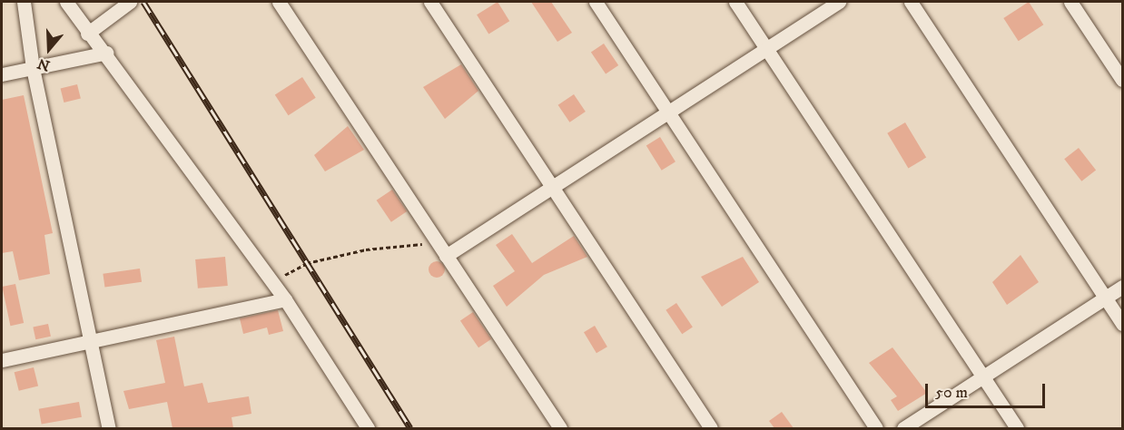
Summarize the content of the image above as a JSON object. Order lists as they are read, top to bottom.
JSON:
{
  "scale_bar": "50 m",
  "north": "bottom"
}
